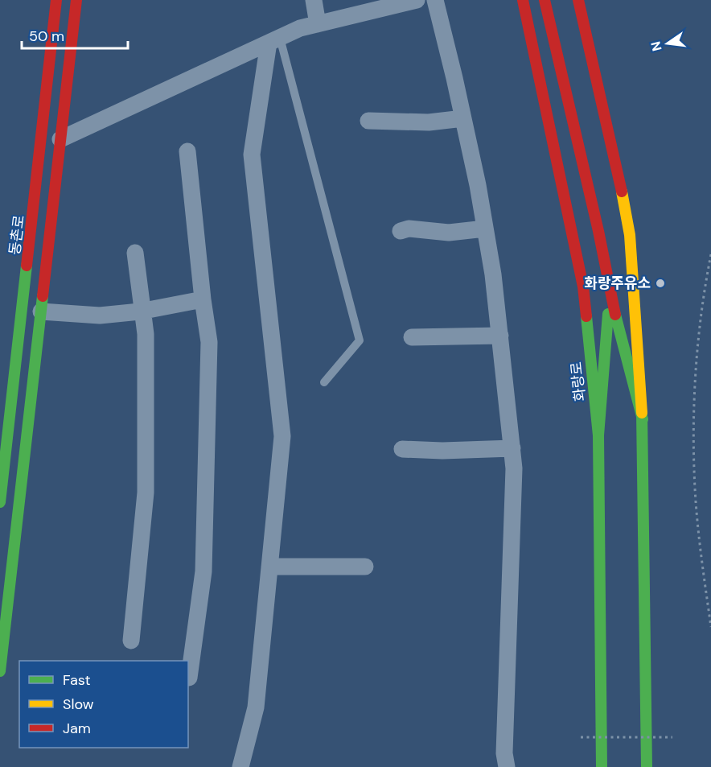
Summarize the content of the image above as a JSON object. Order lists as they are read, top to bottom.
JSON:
{
  "streets": {
    "main road": ["동촌로", "화랑로"]
  },
  "places": ["화랑주유소"],
  "legend": ["Fast", "Slow", "Jam"],
  "scale_bar": "50 m",
  "north": "left"
}
